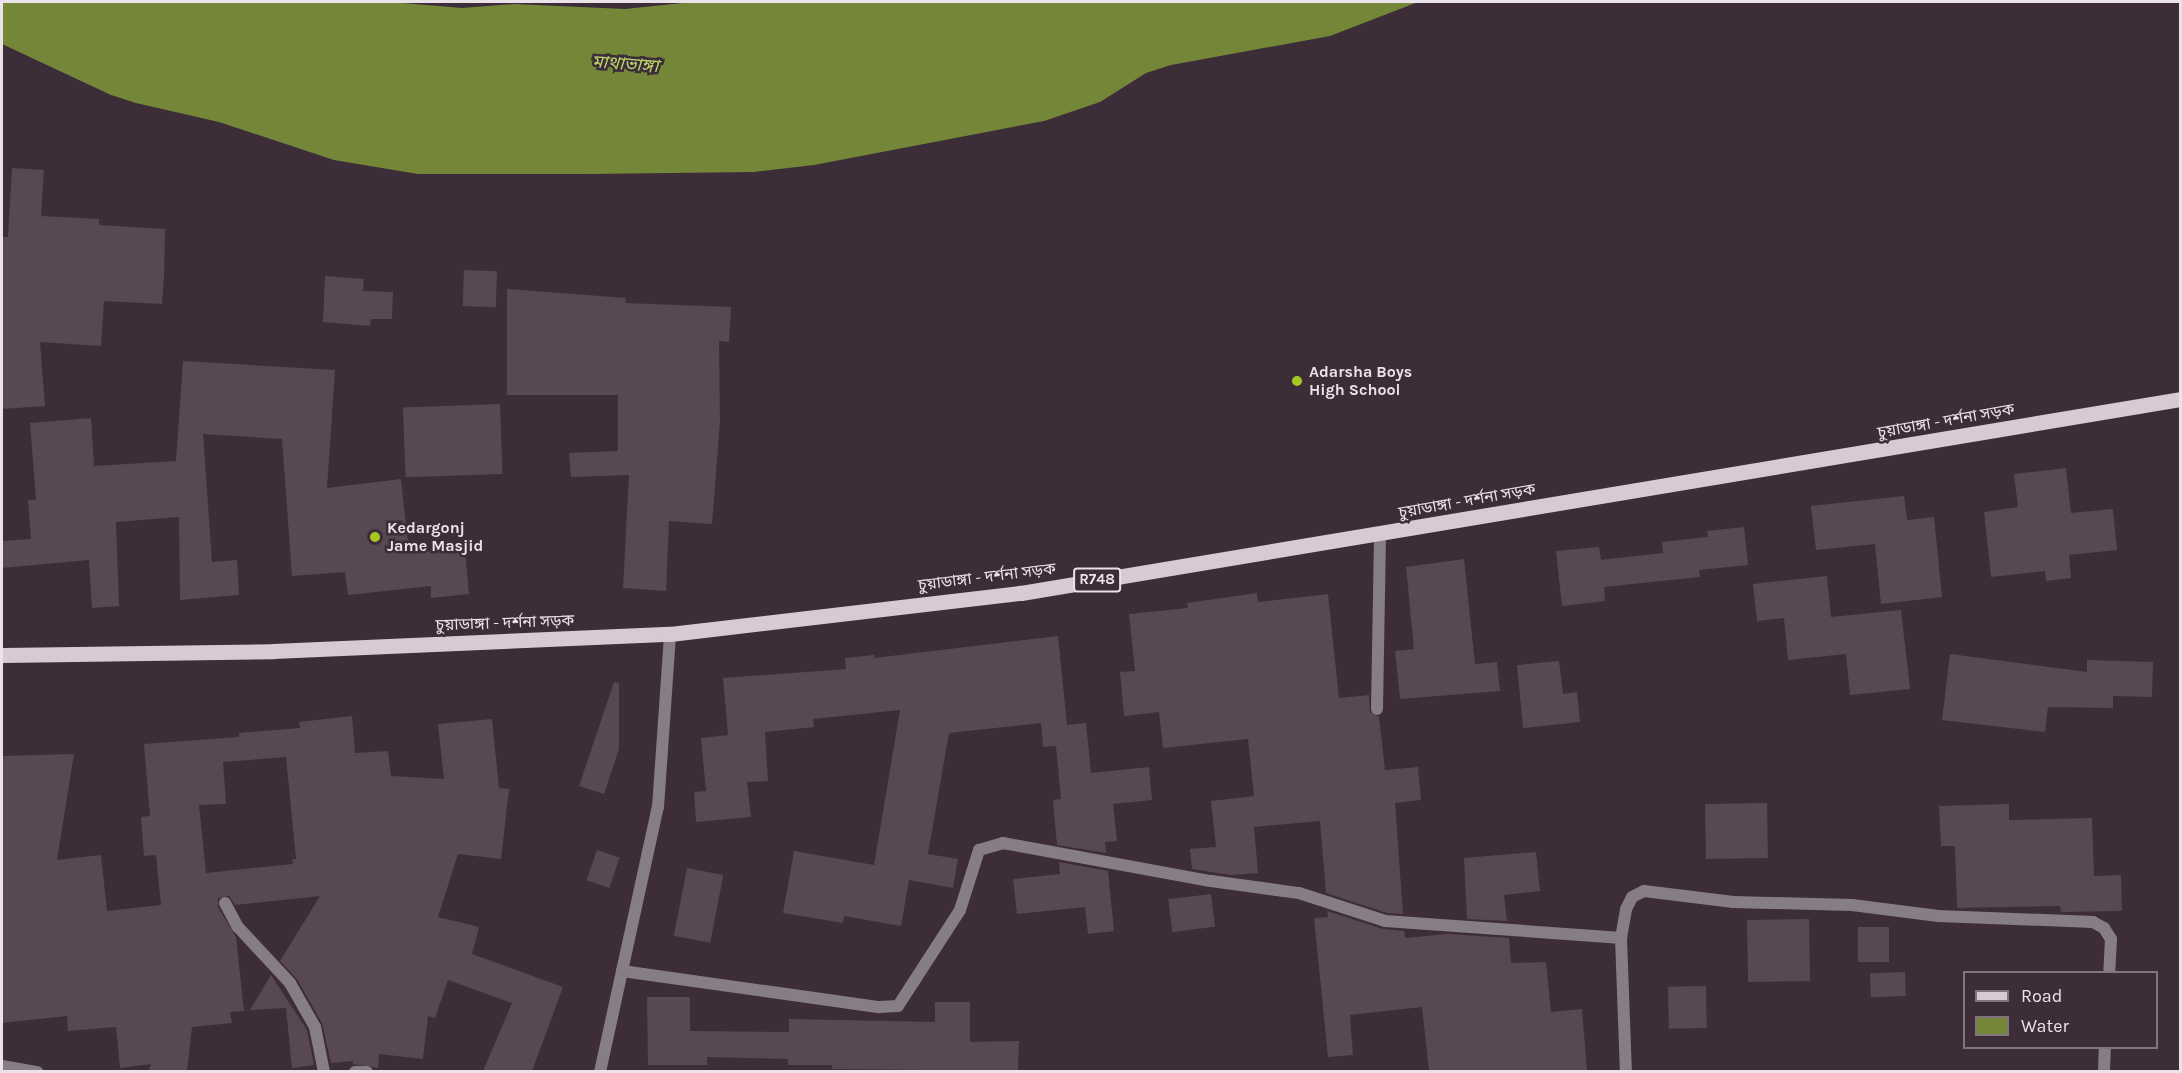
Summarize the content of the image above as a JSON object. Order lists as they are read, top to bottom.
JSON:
{
  "streets": {
    "main road": ["চুয়াডাঙ্গা - দর্শনা সড়ক", "R748"]
  },
  "water": ["মাথাভাঙ্গা"],
  "places": ["Adarsha Boys High School", "Kedargonj Jame Masjid"],
  "legend": ["Road", "Water"]
}
